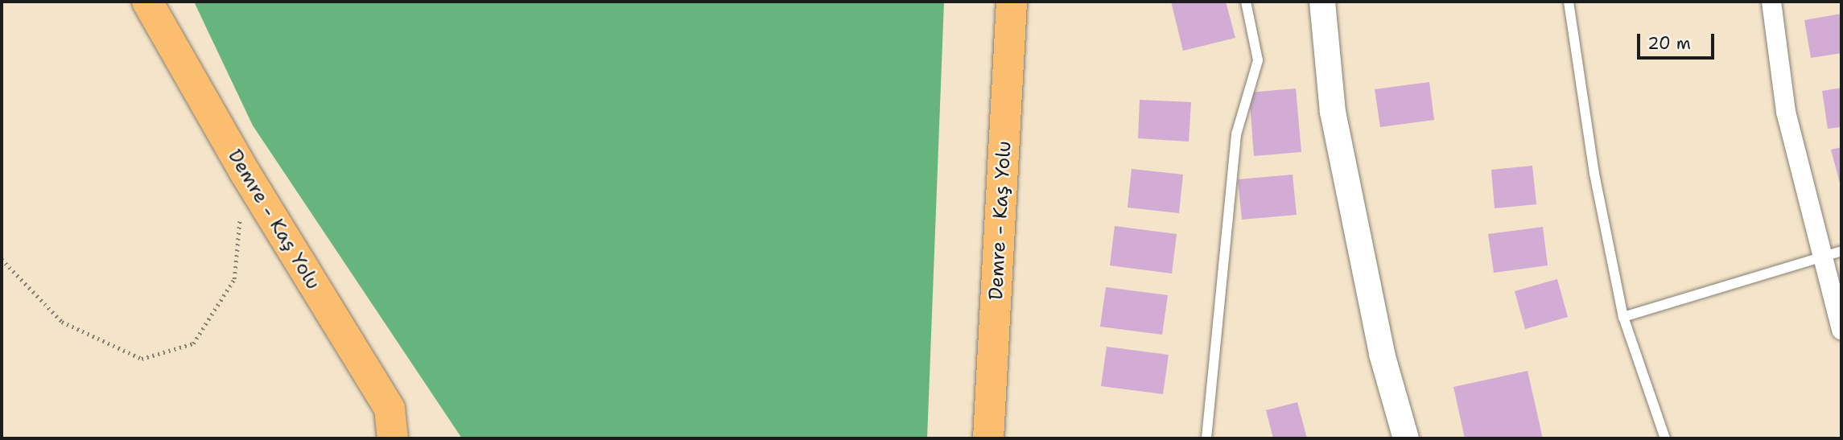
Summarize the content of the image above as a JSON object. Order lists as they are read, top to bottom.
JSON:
{
  "streets": {
    "highway": ["Demre - Kaş Yolu"]
  },
  "scale_bar": "20 m"
}
